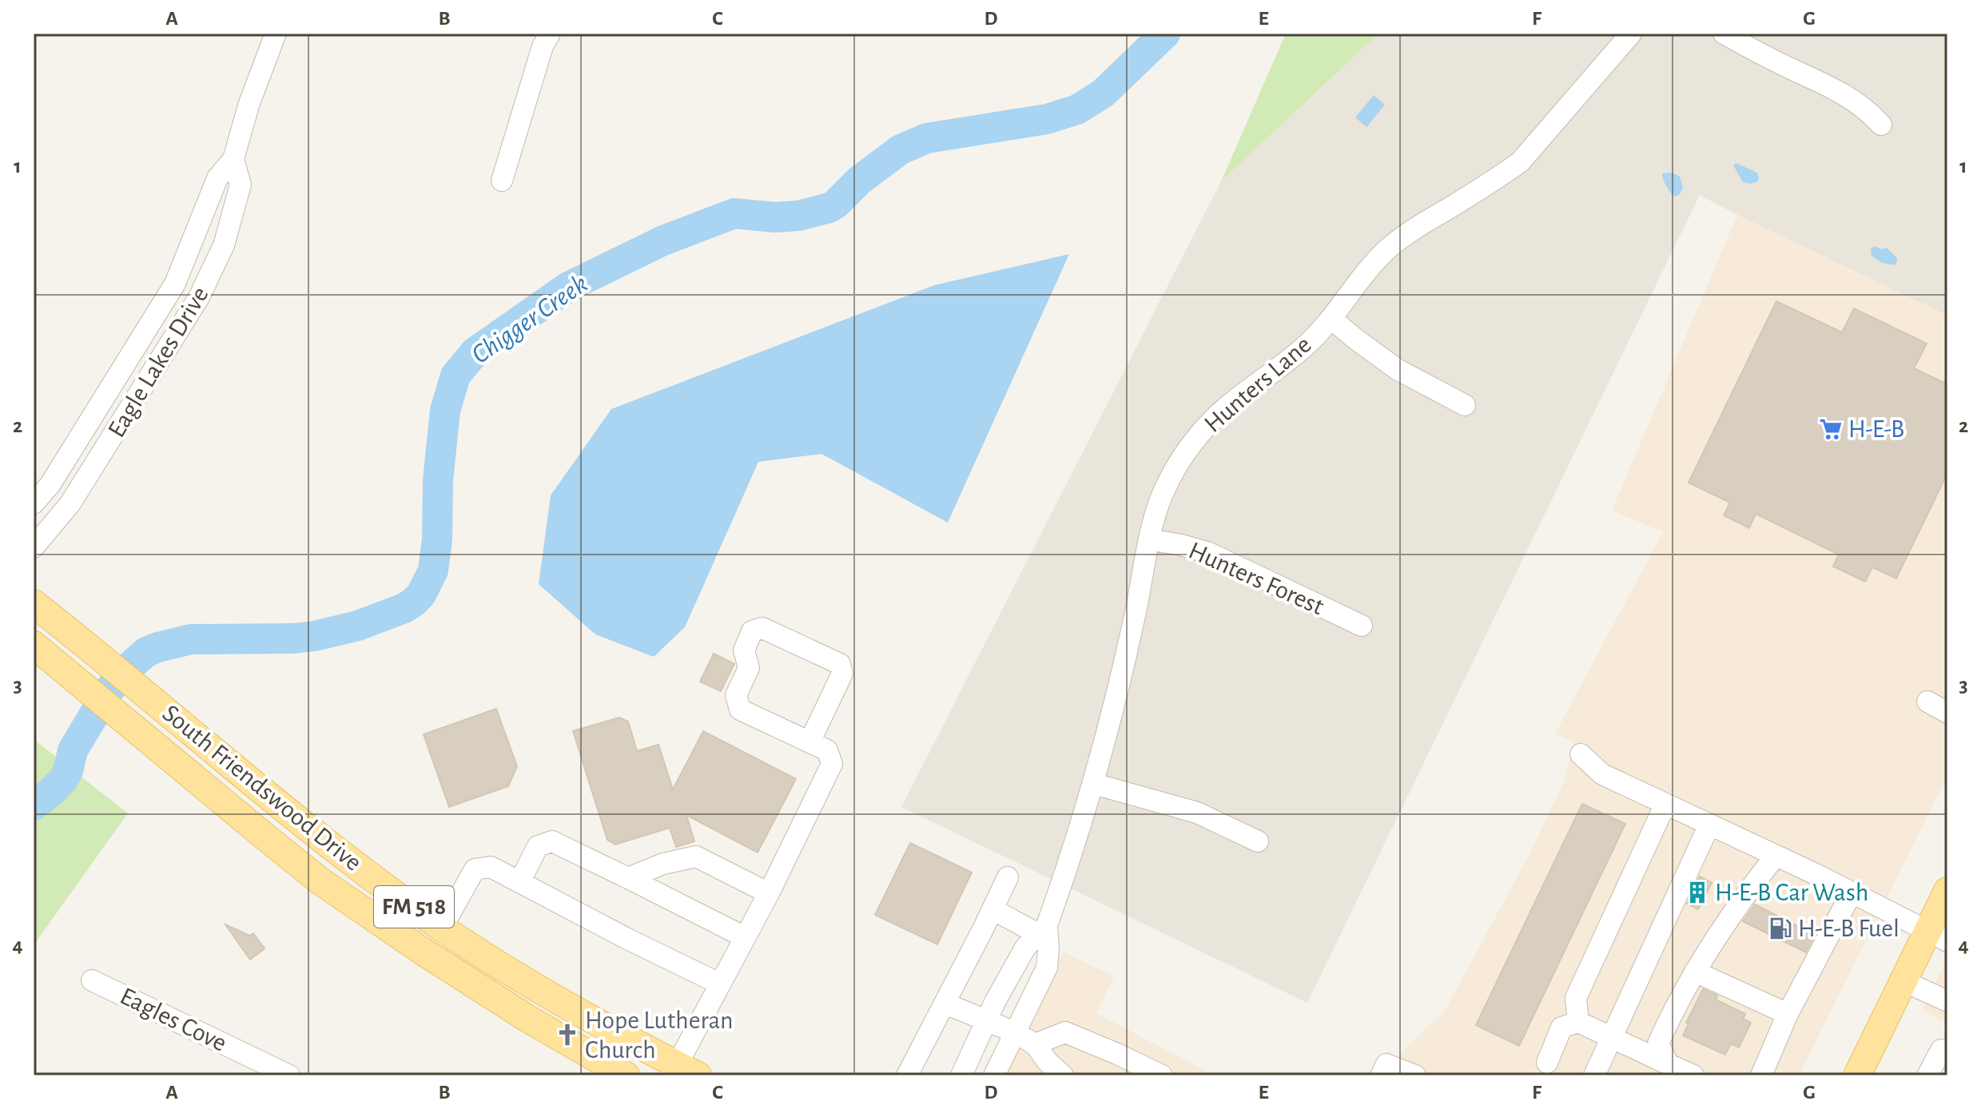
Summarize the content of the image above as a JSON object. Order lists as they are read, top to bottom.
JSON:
{
  "streets": {
    "main road": ["South Friendswood Drive", "FM 518"],
    "street": [
      "Eagle Lakes Drive",
      "Hunters Lane",
      "Hunters Forest",
      "Eagles Cove"
    ]
  },
  "crossings": [
    ["Hunters Lane", "Hunters Forest"]
  ],
  "water": ["Chigger Creek"],
  "places": {
    "supermarket": ["H-E-B"],
    "building": ["H-E-B Car Wash"],
    "fuel station": ["H-E-B Fuel"],
    "church": ["Hope Lutheran Church"]
  },
  "grid": {
    "columns": [
      "A",
      "B",
      "C",
      "D",
      "E",
      "F",
      "G"
    ],
    "rows": [
      "1",
      "2",
      "3",
      "4"
    ]
  }
}
